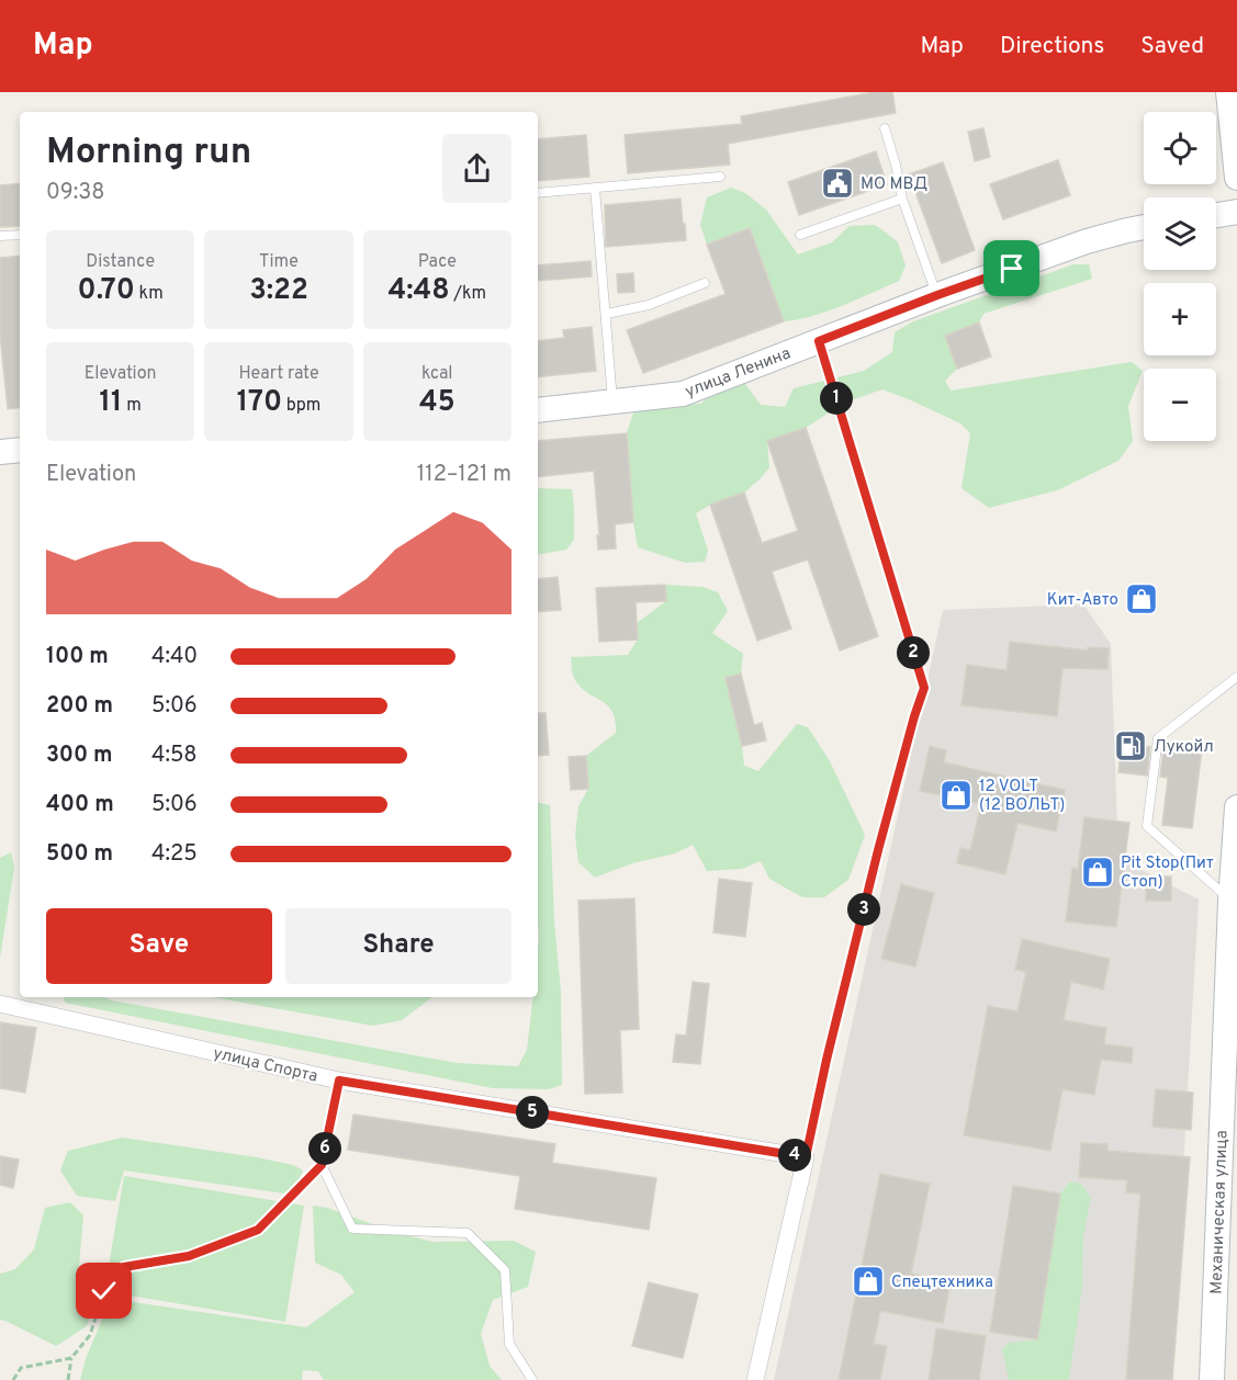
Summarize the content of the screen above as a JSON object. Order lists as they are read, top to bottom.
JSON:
{
  "streets": {
    "main road": ["улица Ленина", "Механическая улица"],
    "street": ["улица Спорта"]
  },
  "places": {
    "public building": ["МО МВД"],
    "shop": [
      "Кит-Авто",
      "12 VOLT (12 ВОЛЬТ)",
      "Pit Stop(Пит Стоп)",
      "Спецтехника"
    ],
    "fuel station": ["Лукойл"]
  },
  "page": {
    "header": "Map",
    "nav": ["Map", "Directions", "Saved"],
    "map_buttons": ["+", "−"],
    "heading": ["Morning run", "09:38"],
    "stats": [
      ["Distance", "0.70 km"],
      ["Time", "3:22"],
      ["Pace", "4:48 /km"],
      ["Elevation", "11 m"],
      ["Heart rate", "170 bpm"],
      ["kcal", "45"]
    ],
    "pins": [
      "1",
      "2",
      "3",
      "5",
      "6",
      "4"
    ],
    "chart": ["Elevation", "112–121 m"],
    "list": [
      {
        "name": "100 m",
        "note": "4:40"
      },
      {
        "name": "200 m",
        "note": "5:06"
      },
      {
        "name": "300 m",
        "note": "4:58"
      },
      {
        "name": "400 m",
        "note": "5:06"
      },
      {
        "name": "500 m",
        "note": "4:25"
      }
    ],
    "buttons": ["Save", "Share"]
  }
}
